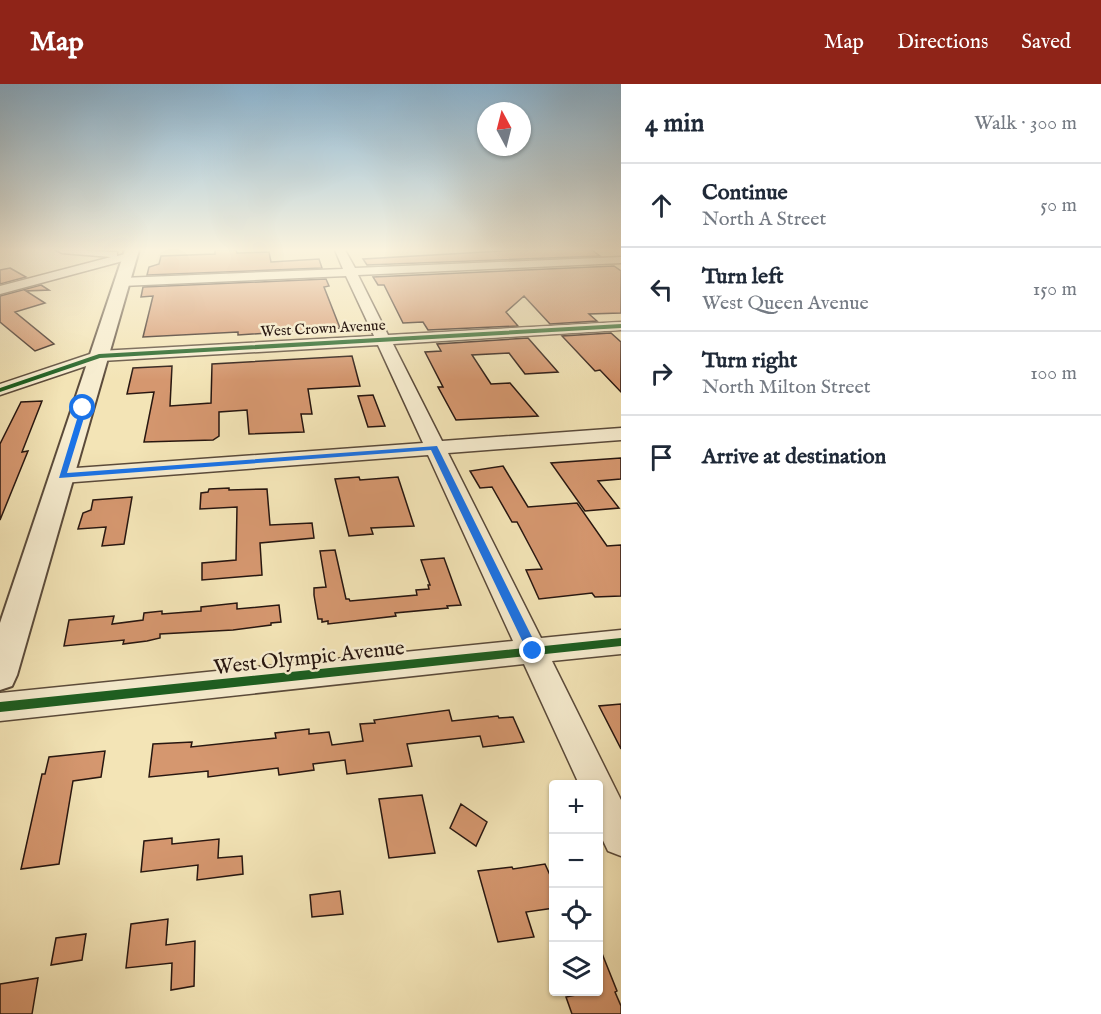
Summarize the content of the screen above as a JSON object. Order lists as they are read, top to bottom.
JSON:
{
  "streets": {
    "street": ["West Crown Avenue", "West Olympic Avenue"]
  },
  "north": "top",
  "page": {
    "header": "Map",
    "nav": ["Map", "Directions", "Saved"],
    "heading": ["4 min", "Walk · 300 m"],
    "list": [
      ["Continue", "North A Street", "50 m"],
      ["Turn left", "West Queen Avenue", "150 m"],
      ["Turn right", "North Milton Street", "100 m"],
      "Arrive at destination"
    ],
    "map_buttons": ["+", "−"]
  }
}
